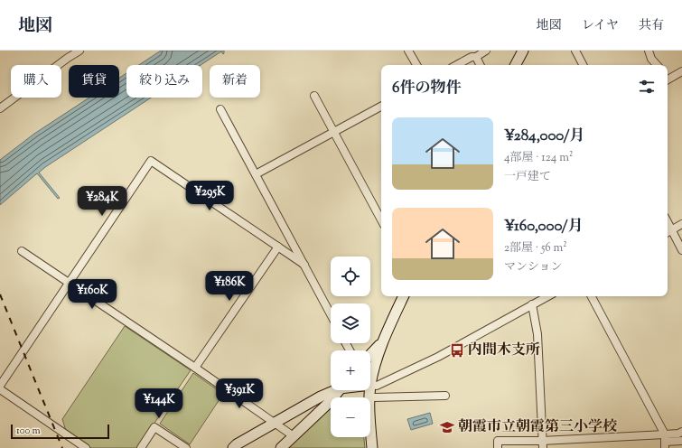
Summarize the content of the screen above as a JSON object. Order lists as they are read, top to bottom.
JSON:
{
  "places": {
    "bus stop": ["内間木支所"],
    "school or university": ["朝霞市立朝霞第三小学校"]
  },
  "scale_bar": "100 m",
  "page": {
    "header": "地図",
    "nav": ["地図", "レイヤ", "共有"],
    "chip": [
      "購入",
      "賃貸",
      "絞り込み",
      "新着"
    ],
    "heading": "6件の物件",
    "list": [
      {
        "name": "¥284,000/月",
        "note": "4部屋 · 124 m² · 一戸建て"
      },
      {
        "name": "¥160,000/月",
        "note": "2部屋 · 56 m² · マンション"
      }
    ],
    "price": [
      "¥295K",
      "¥284K",
      "¥186K",
      "¥160K",
      "¥391K",
      "¥144K"
    ],
    "map_buttons": ["+", "−"],
    "scale": "100 m"
  }
}
